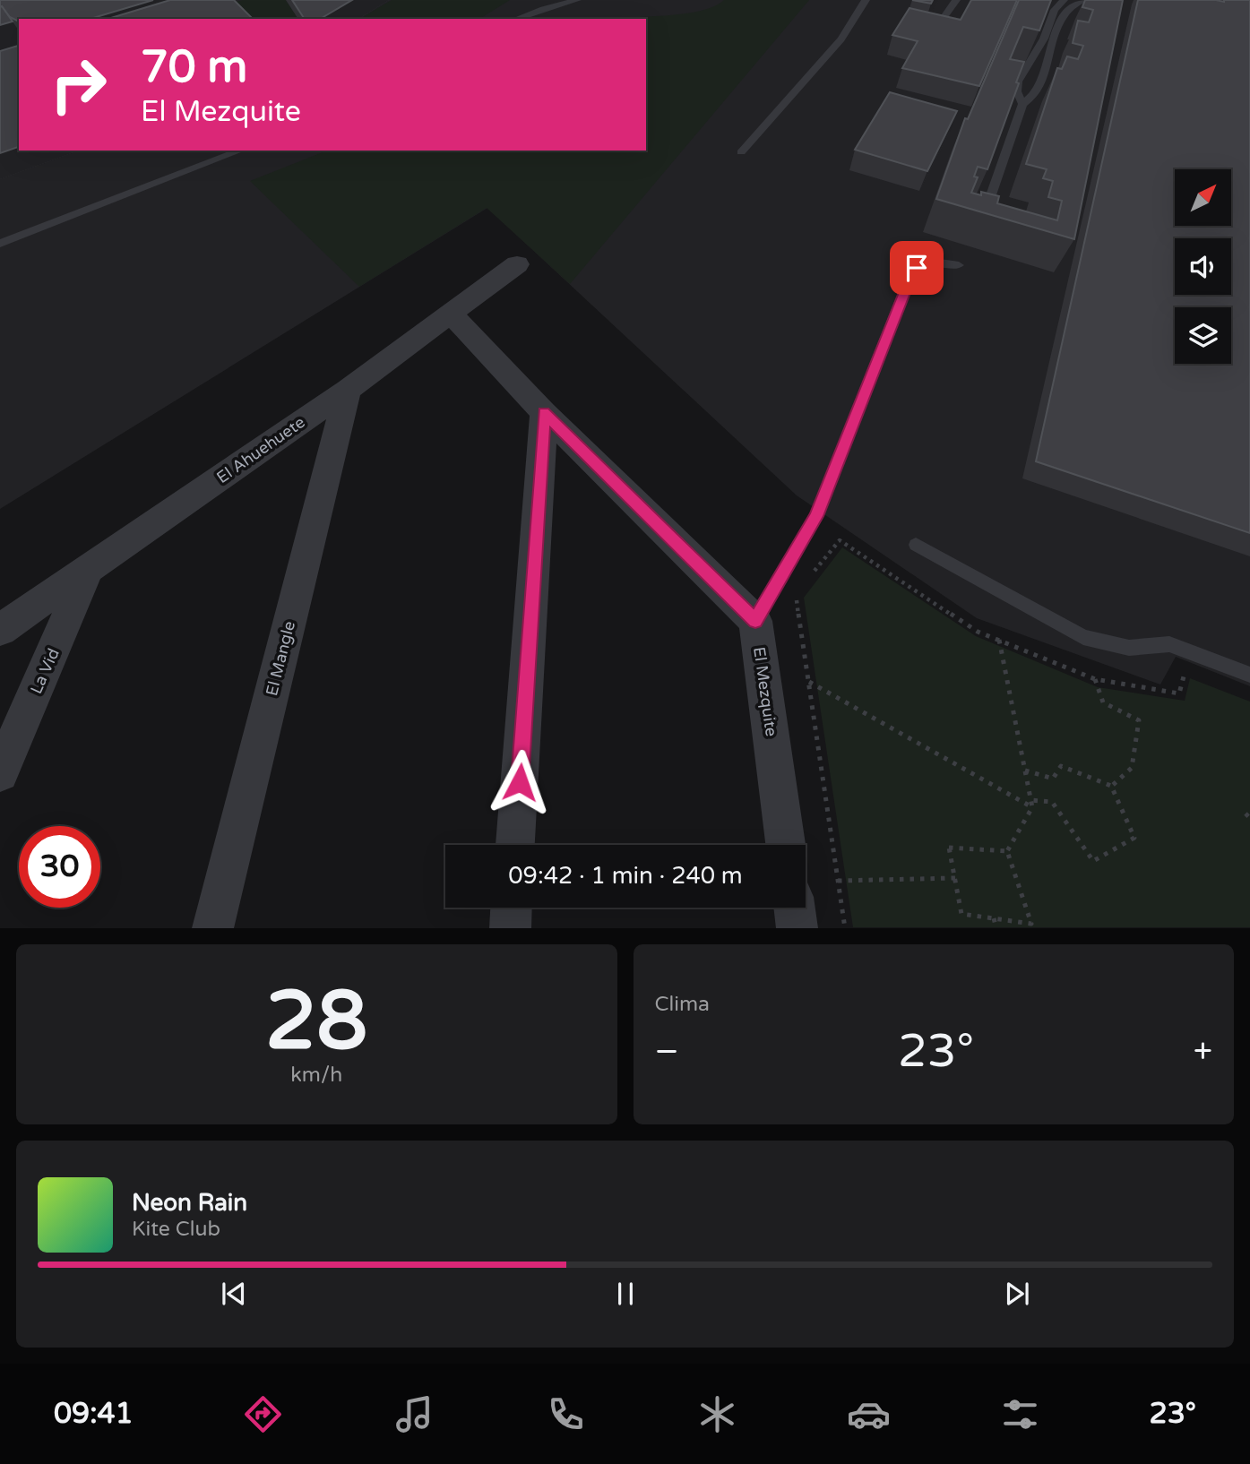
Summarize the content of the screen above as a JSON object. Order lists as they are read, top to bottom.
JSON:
{
  "streets": {
    "street": [
      "El Ahuehuete",
      "El Mangle",
      "La Vid",
      "El Mezquite"
    ]
  },
  "crossings": [
    ["El Ahuehuete", "El Mangle"],
    ["El Ahuehuete", "La Vid"]
  ],
  "north": "top right",
  "page": {
    "turn": ["70 m", "El Mezquite"],
    "limit": "30",
    "trip": "09:42 · 1 min · 240 m",
    "tile": [
      ["28", "km/h"],
      "Clima"
    ],
    "heat": ["−", "23°", "+"],
    "song": ["Neon Rain", "Kite Club"],
    "tabs": ["09:41", "23°"]
  }
}
